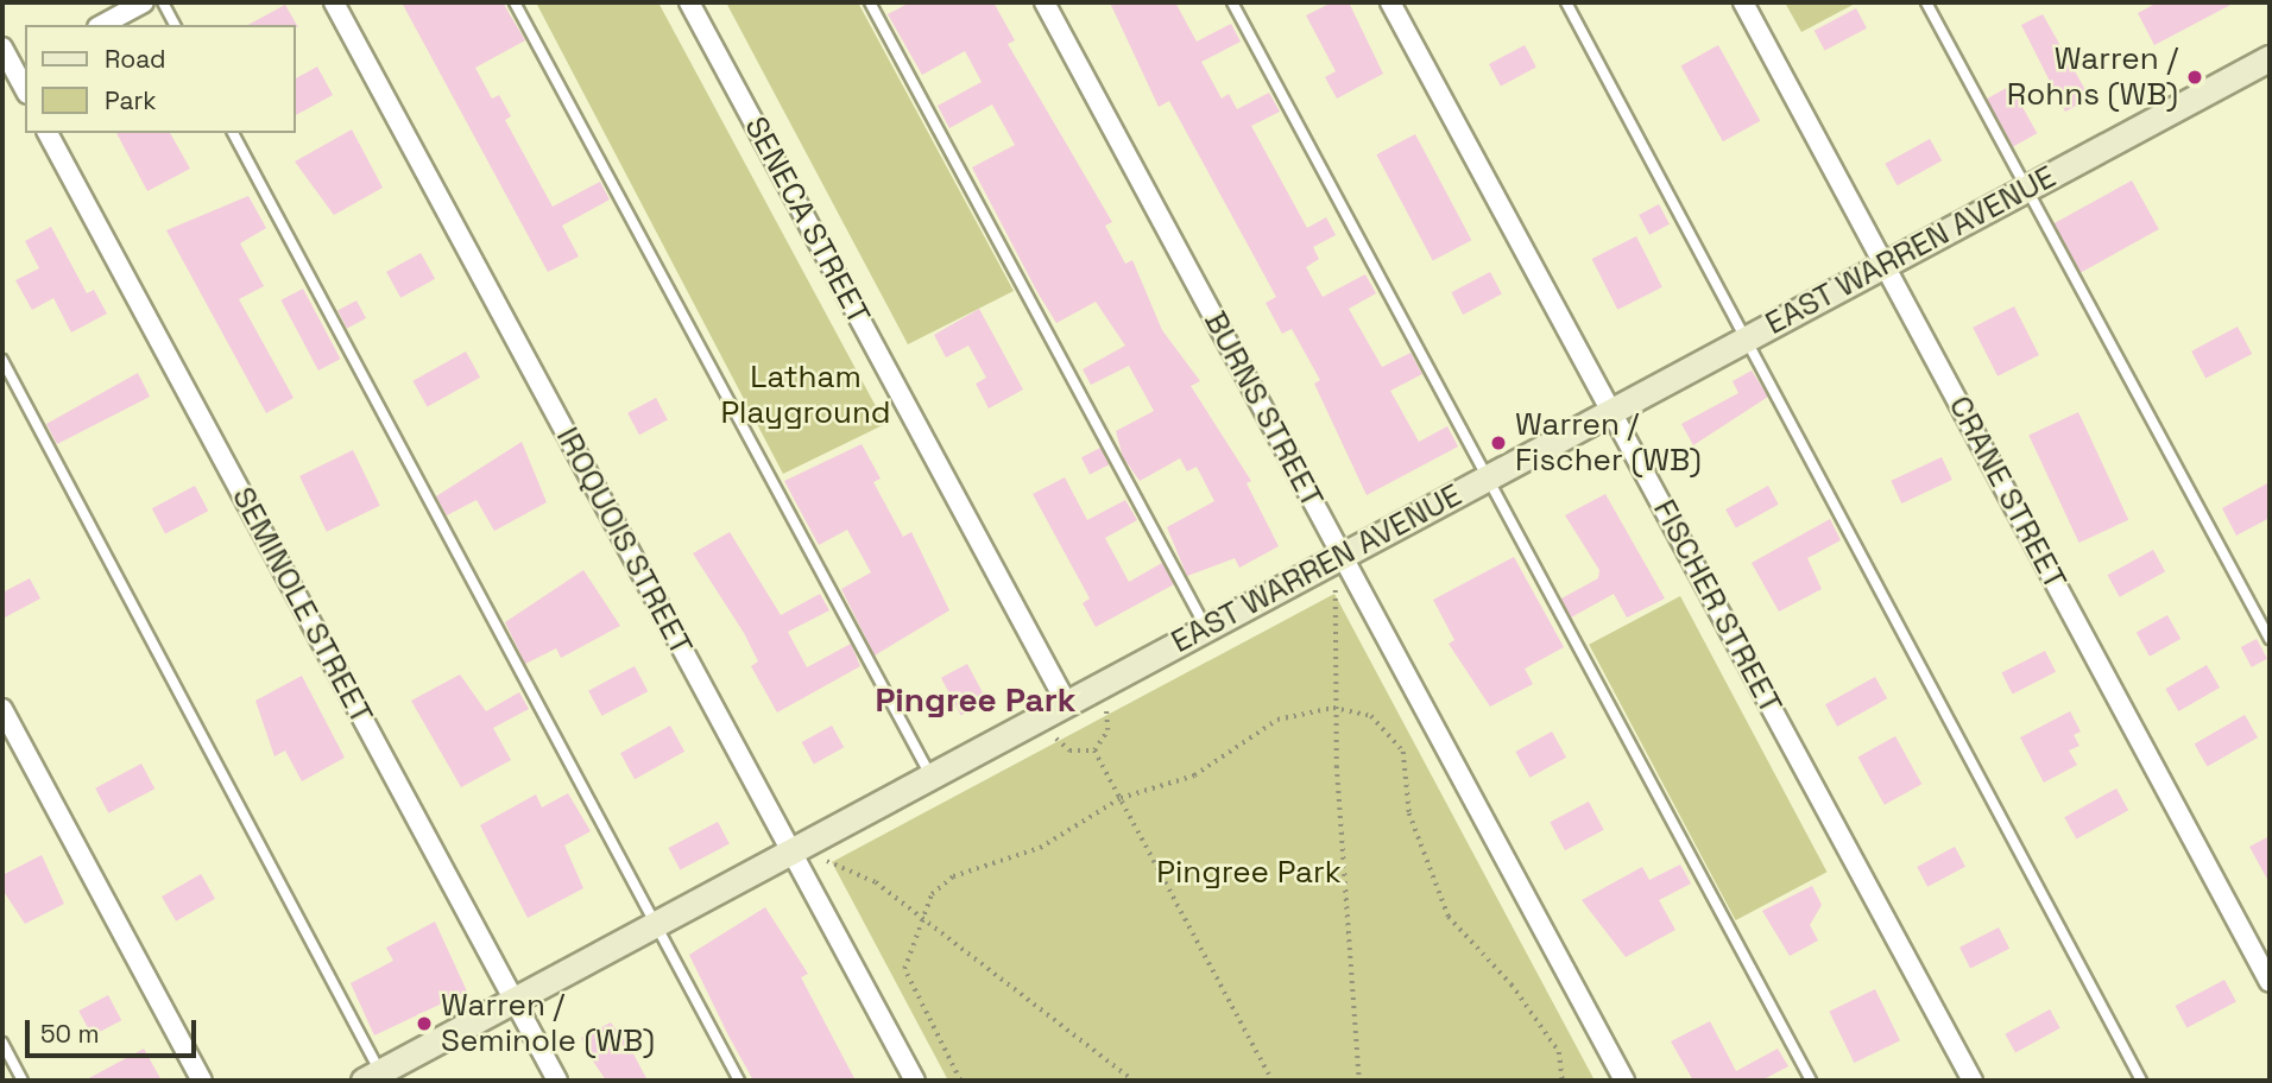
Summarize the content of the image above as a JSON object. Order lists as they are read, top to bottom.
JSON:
{
  "streets": {
    "main road": ["EAST WARREN AVENUE"],
    "street": [
      "SENECA STREET",
      "BURNS STREET",
      "CRANE STREET",
      "IROQUOIS STREET",
      "SEMINOLE STREET",
      "FISCHER STREET"
    ]
  },
  "crossings": [
    ["SENECA STREET", "EAST WARREN AVENUE"],
    ["EAST WARREN AVENUE", "BURNS STREET"],
    ["EAST WARREN AVENUE", "CRANE STREET"],
    ["EAST WARREN AVENUE", "IROQUOIS STREET"],
    ["EAST WARREN AVENUE", "SEMINOLE STREET"],
    ["EAST WARREN AVENUE", "FISCHER STREET"]
  ],
  "districts": ["Pingree Park"],
  "parks": ["Latham Playground", "Pingree Park"],
  "places": ["Warren / Rohns (WB)", "Warren / Fischer (WB)", "Warren / Seminole (WB)"],
  "legend": ["Road", "Park"],
  "scale_bar": "50 m"
}
